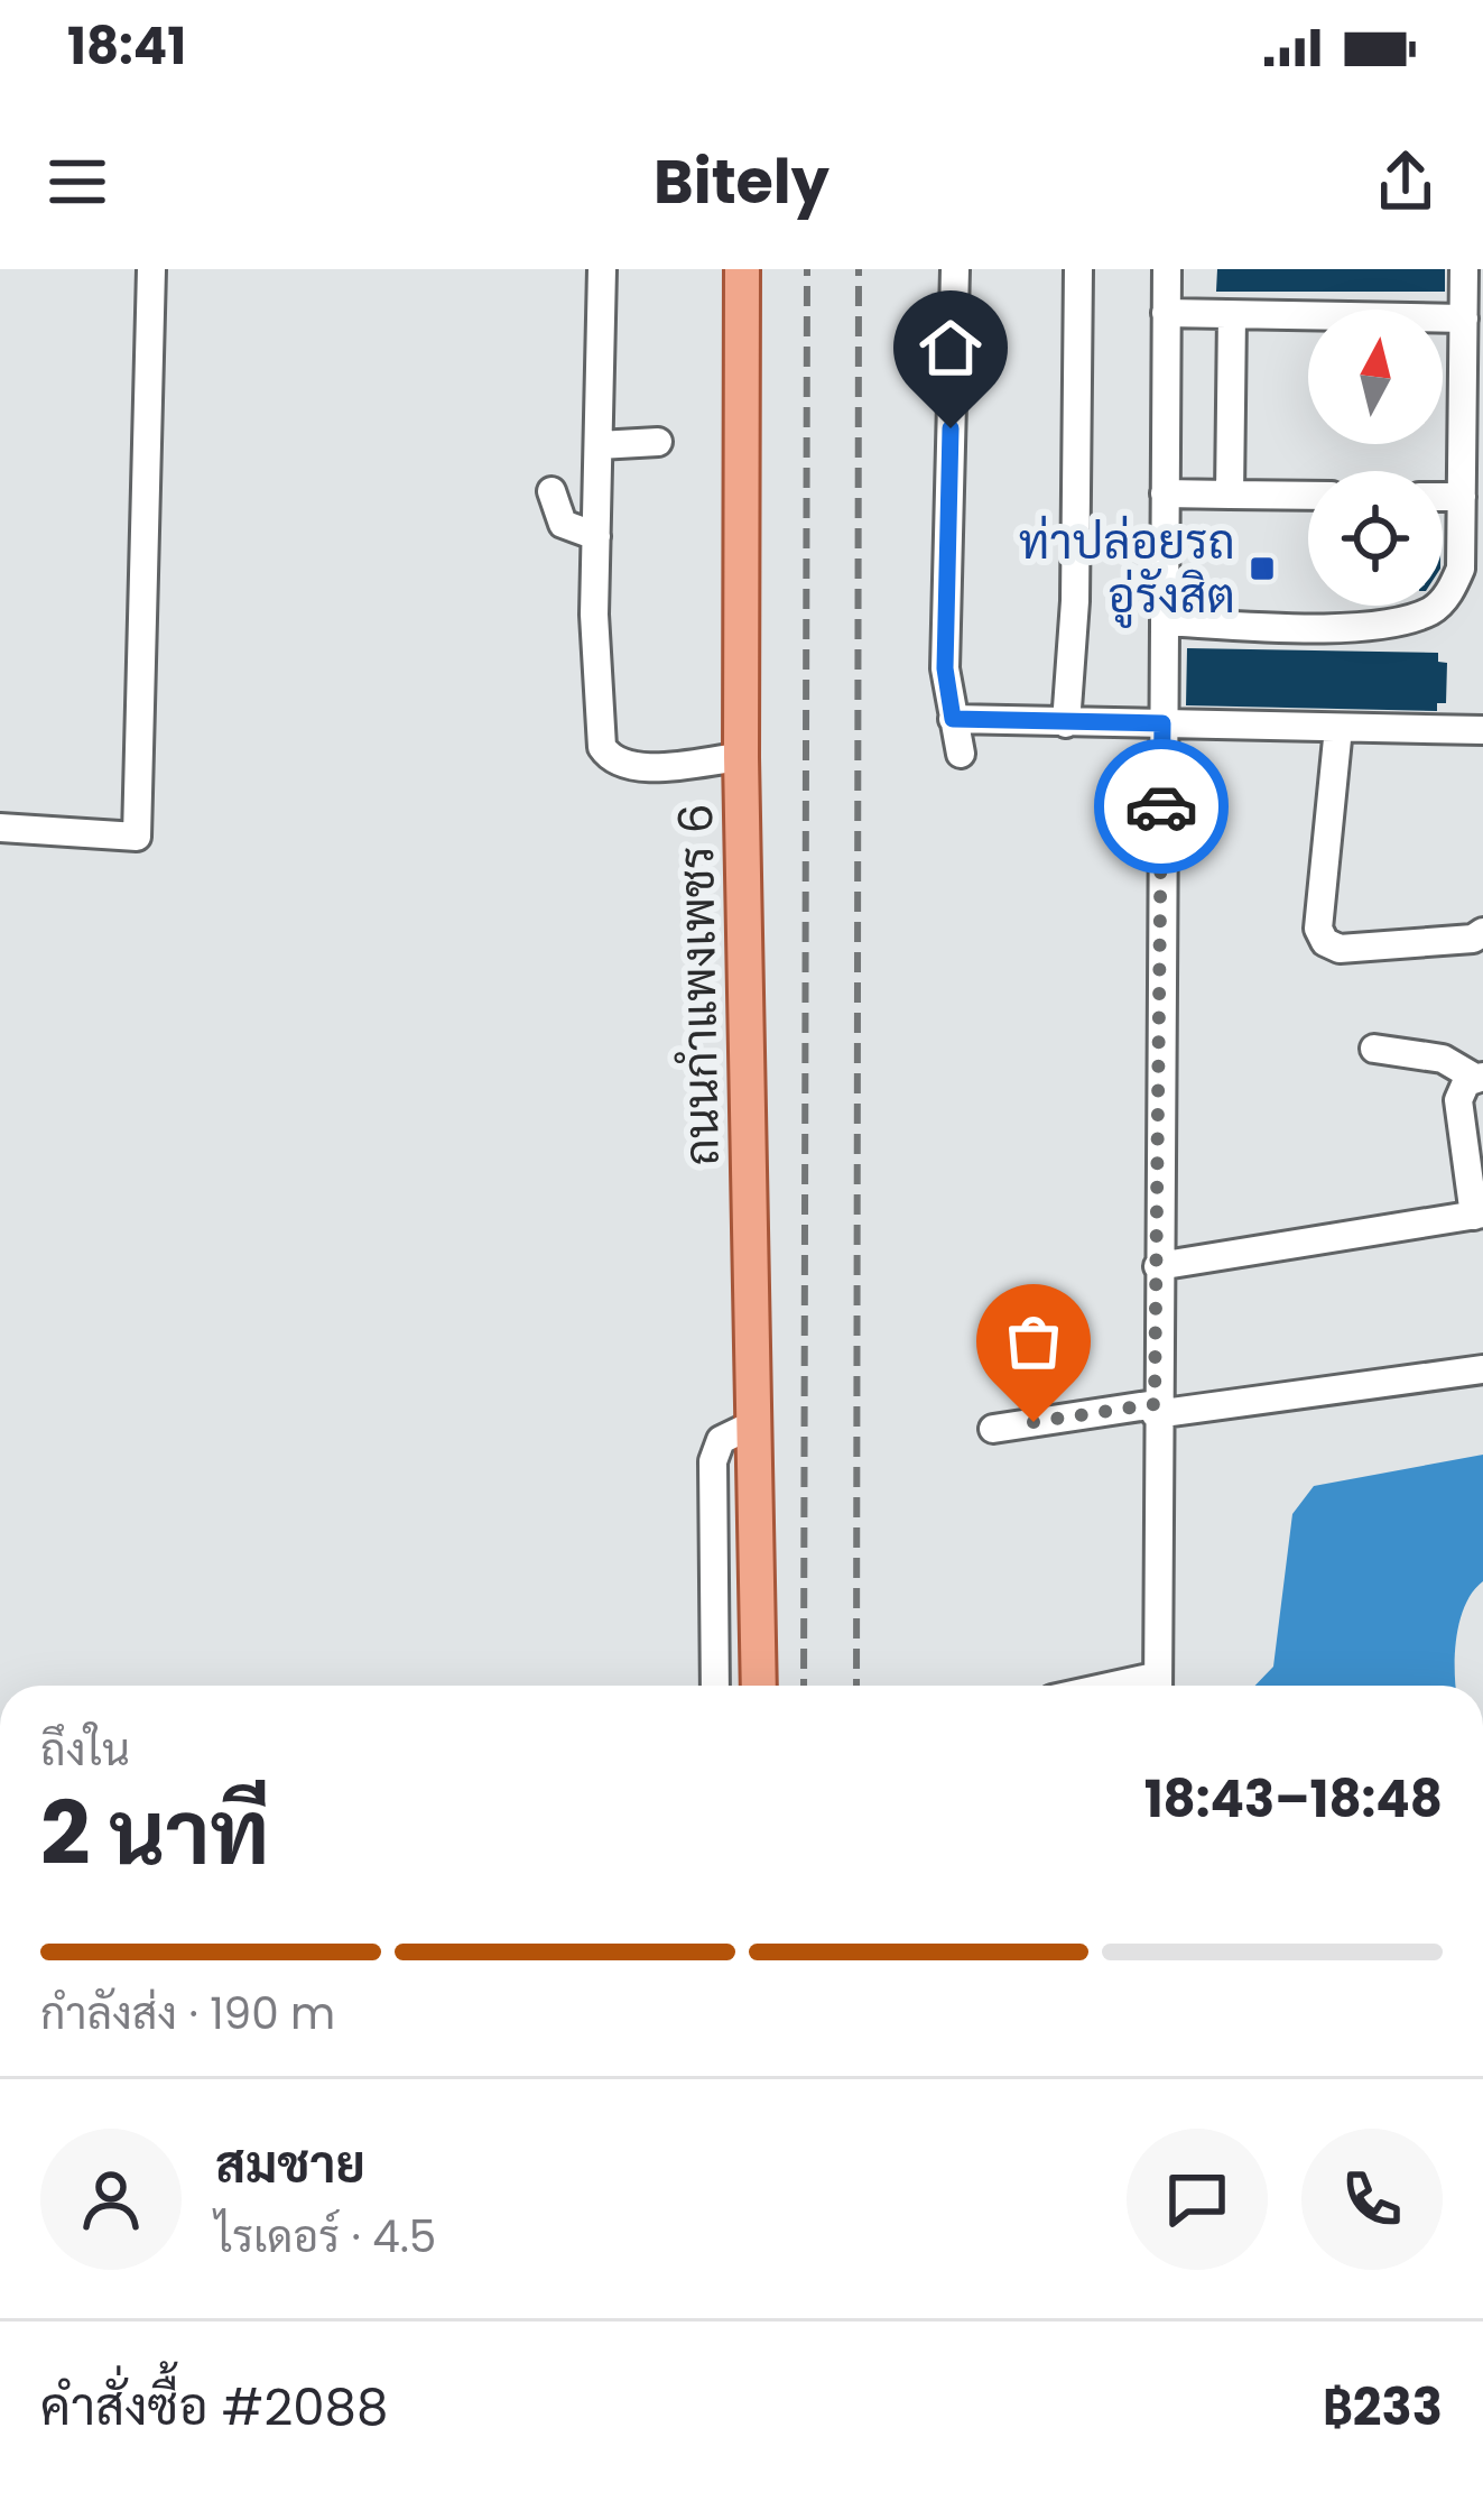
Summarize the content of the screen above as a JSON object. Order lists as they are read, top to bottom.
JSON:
{
  "streets": {
    "main road": ["ถนนกำแพงเพชร 6"]
  },
  "places": {
    "transit": ["ท่าปล่อยรถ อู่รังสิต"]
  },
  "north": "top",
  "page": {
    "status": "18:41",
    "header": "Bitely",
    "heading": ["2 นาที", "ถึงใน", "18:43–18:48"],
    "panel": [
      "สมชาย",
      "ไรเดอร์ · 4.5",
      "คำสั่งซื้อ #2088",
      "฿233"
    ],
    "bar": "กำลังส่ง · 190 m"
  }
}
